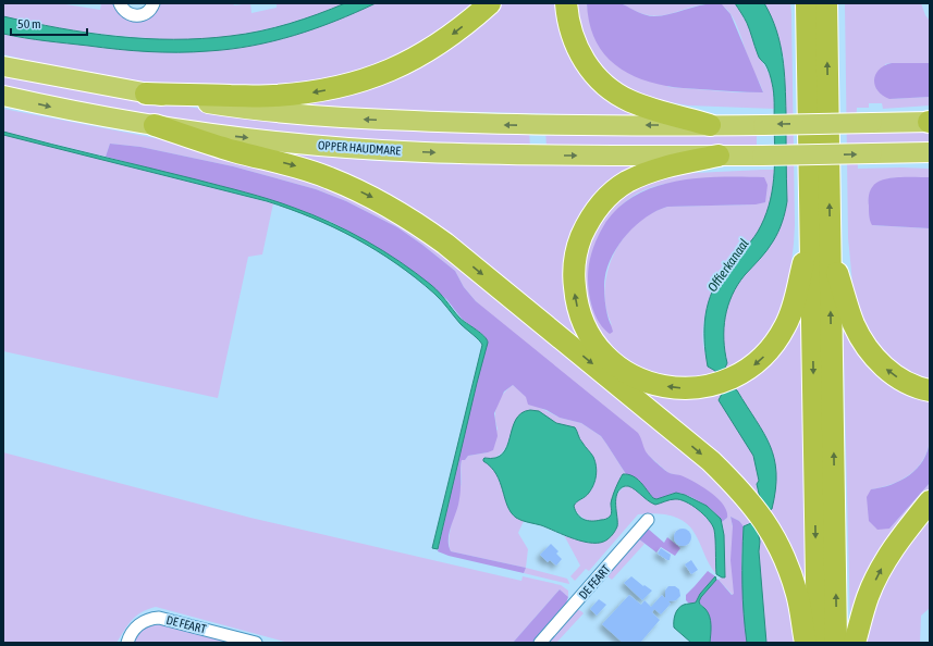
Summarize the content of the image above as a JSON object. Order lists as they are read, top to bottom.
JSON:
{
  "streets": {
    "highway": ["OPPER HAUDMARE"],
    "street": ["DE FEART"]
  },
  "water": ["Offierkanaal"],
  "scale_bar": "50 m"
}
